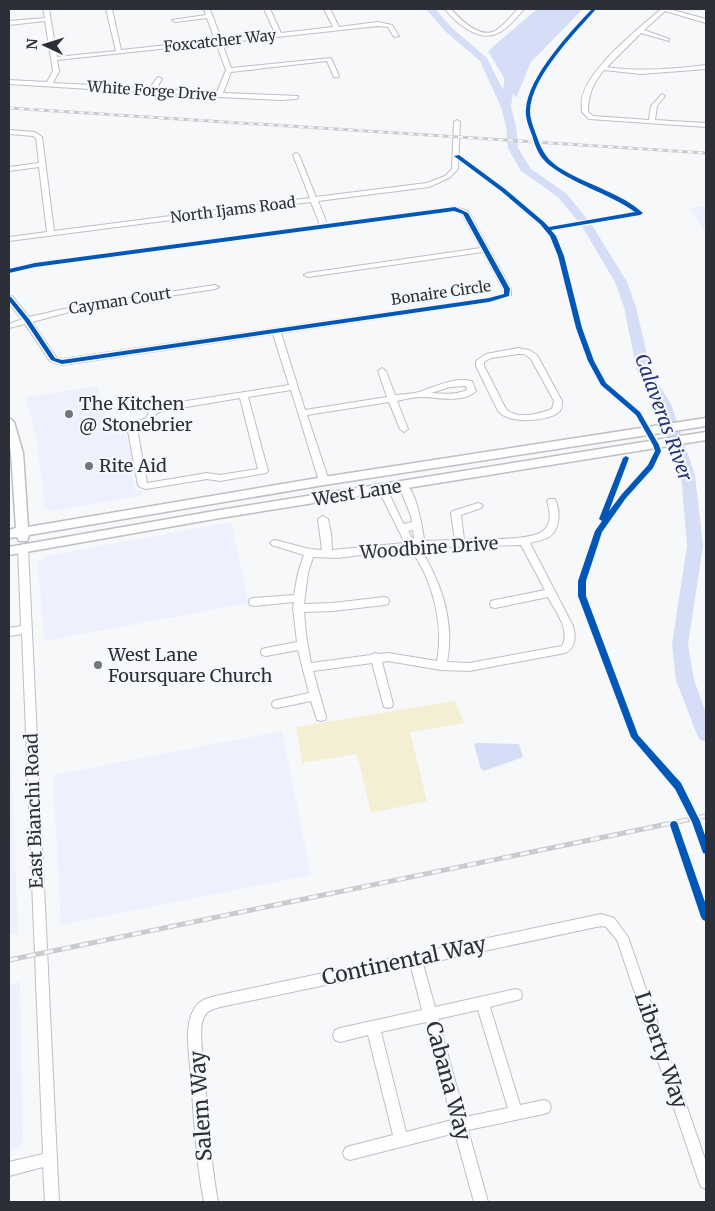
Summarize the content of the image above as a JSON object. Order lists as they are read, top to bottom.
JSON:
{
  "streets": {
    "main road": ["West Lane", "East Bianchi Road"],
    "street": [
      "Foxcatcher Way",
      "White Forge Drive",
      "North Ijams Road",
      "Bonaire Circle",
      "Cayman Court",
      "Woodbine Drive",
      "Continental Way",
      "Liberty Way",
      "Cabana Way",
      "Salem Way"
    ]
  },
  "crossings": [
    ["Bonaire Circle", "Cayman Court"],
    ["West Lane", "East Bianchi Road"],
    ["Continental Way", "Liberty Way"],
    ["Continental Way", "Cabana Way"],
    ["Continental Way", "Salem Way"]
  ],
  "water": ["Calaveras River"],
  "places": ["The Kitchen @ Stonebrier", "Rite Aid", "West Lane Foursquare Church"],
  "north": "left"
}
